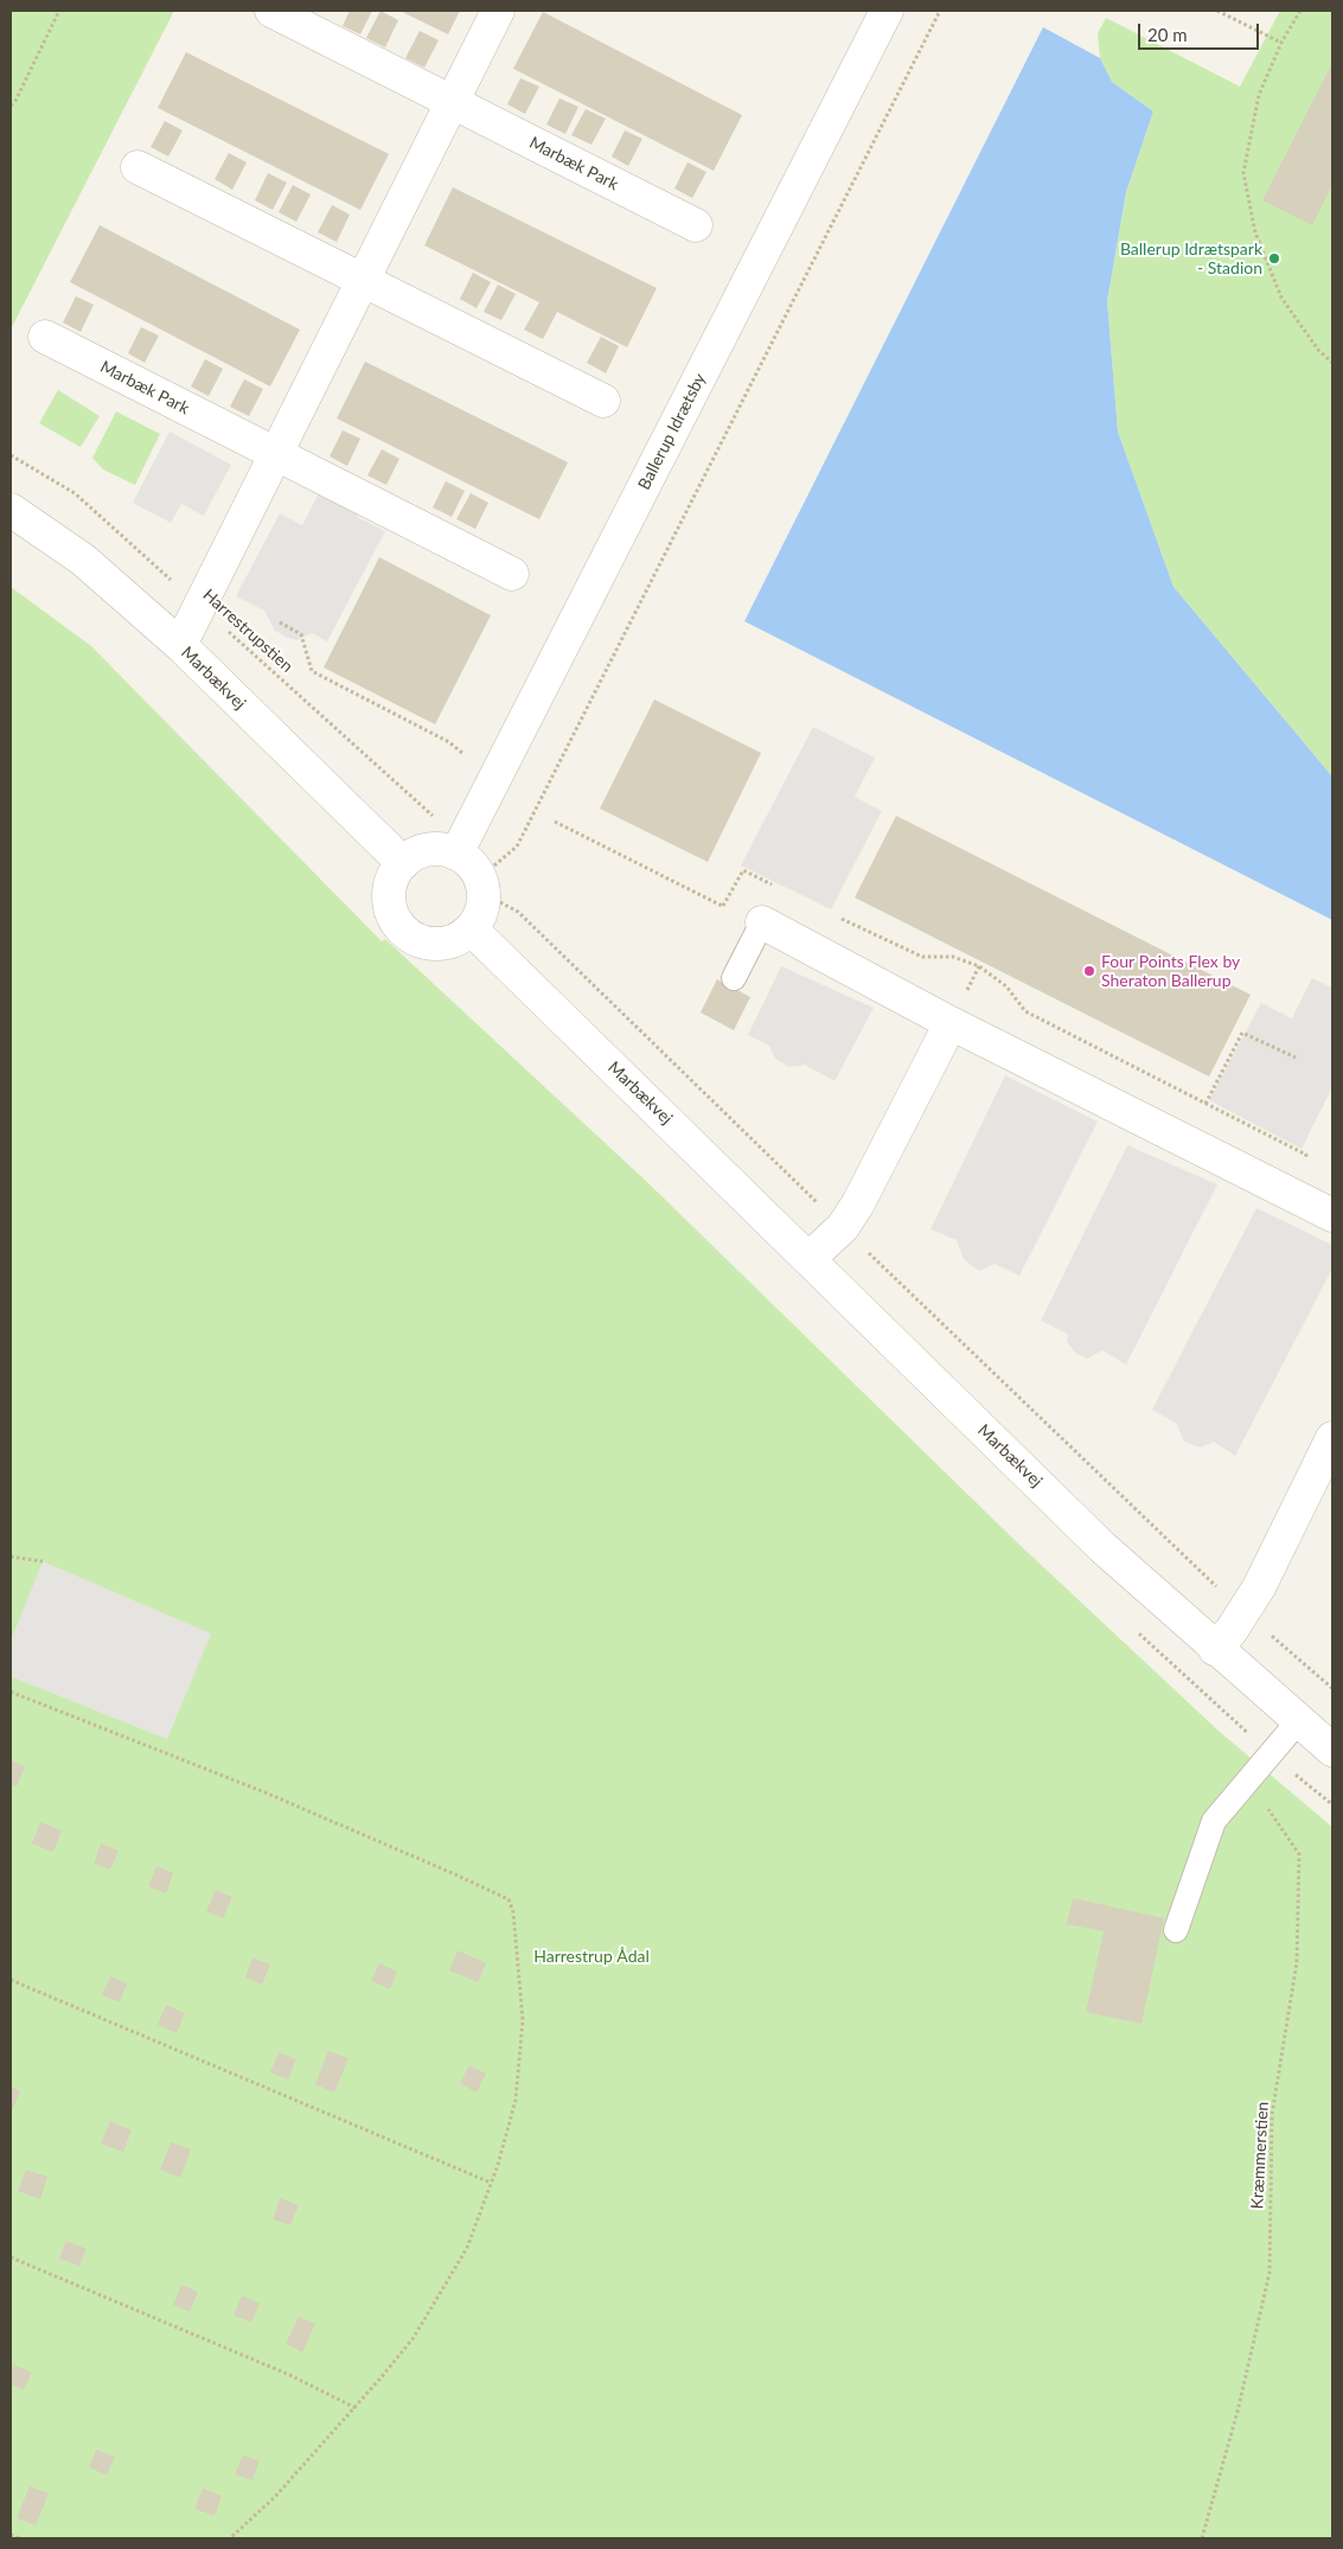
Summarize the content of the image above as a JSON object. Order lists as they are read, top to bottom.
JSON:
{
  "streets": {
    "street": ["Marbæk Park", "Ballerup Idrætsby", "Marbækvej"],
    "path": ["Harrestrupstien", "Kræmmerstien"]
  },
  "crossings": [
    ["Ballerup Idrætsby", "Harrestrupstien"],
    ["Ballerup Idrætsby", "Marbækvej"],
    ["Harrestrupstien", "Marbækvej"]
  ],
  "parks": ["Harrestrup Ådal"],
  "places": ["Ballerup Idrætspark - Stadion", "Four Points Flex by Sheraton Ballerup"],
  "scale_bar": "20 m"
}
